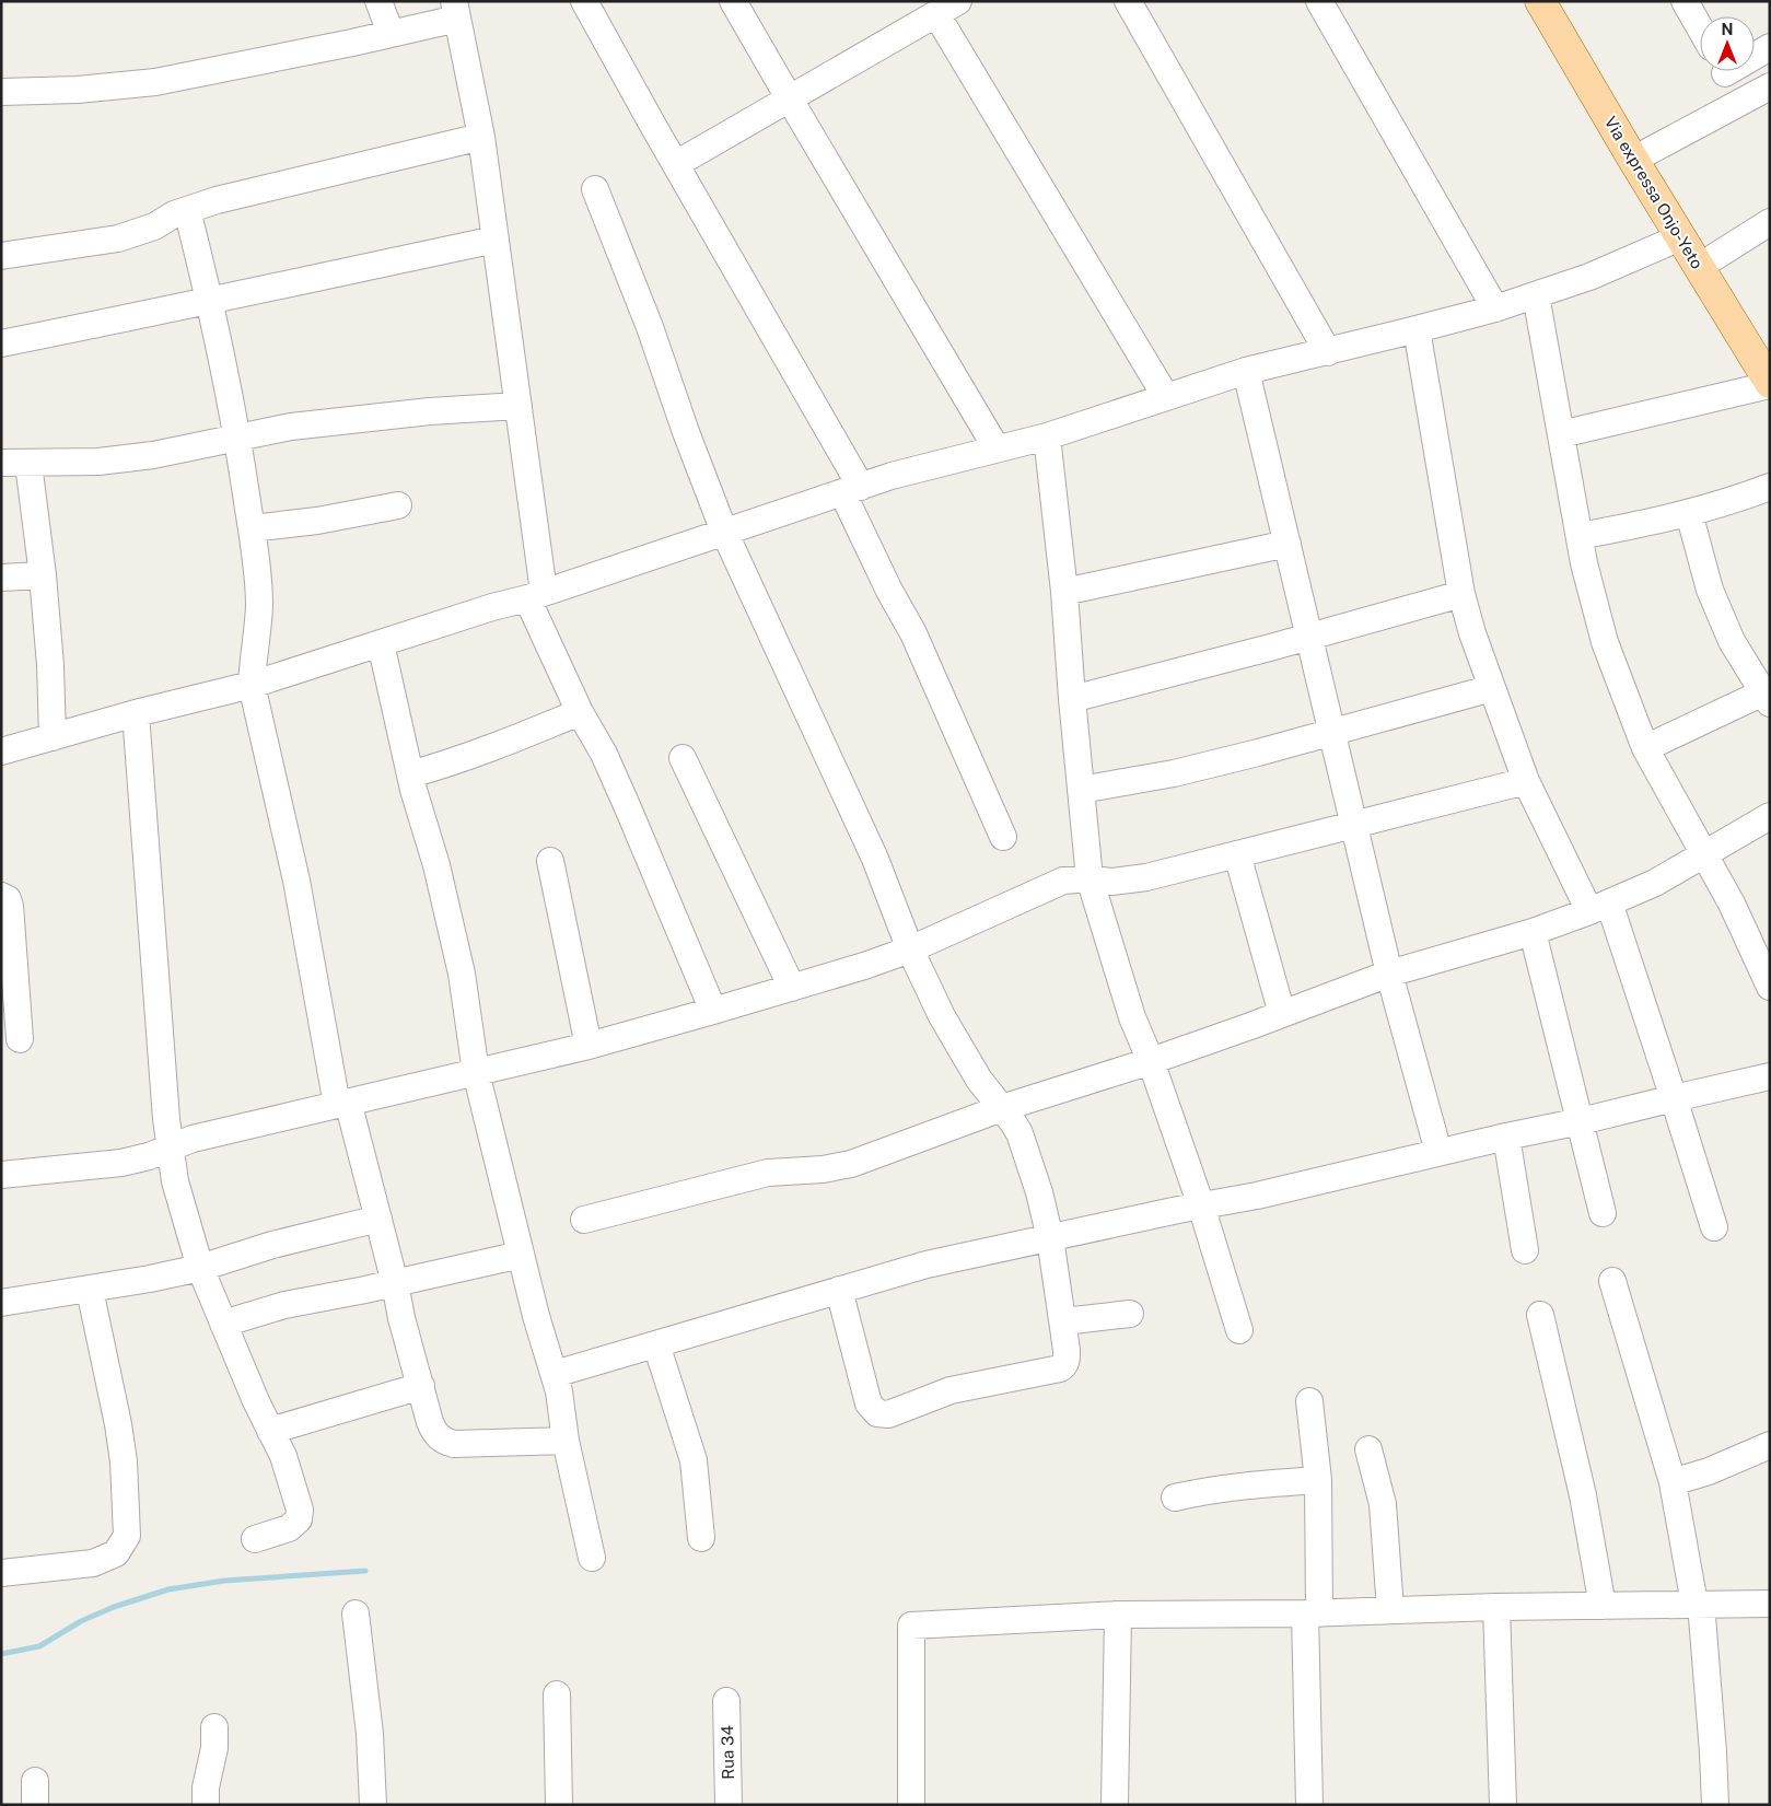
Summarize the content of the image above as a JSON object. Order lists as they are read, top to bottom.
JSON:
{
  "streets": {
    "main road": ["Via expressa Onjo-Yeto"],
    "street": ["Rua 34"]
  },
  "north": "top"
}
